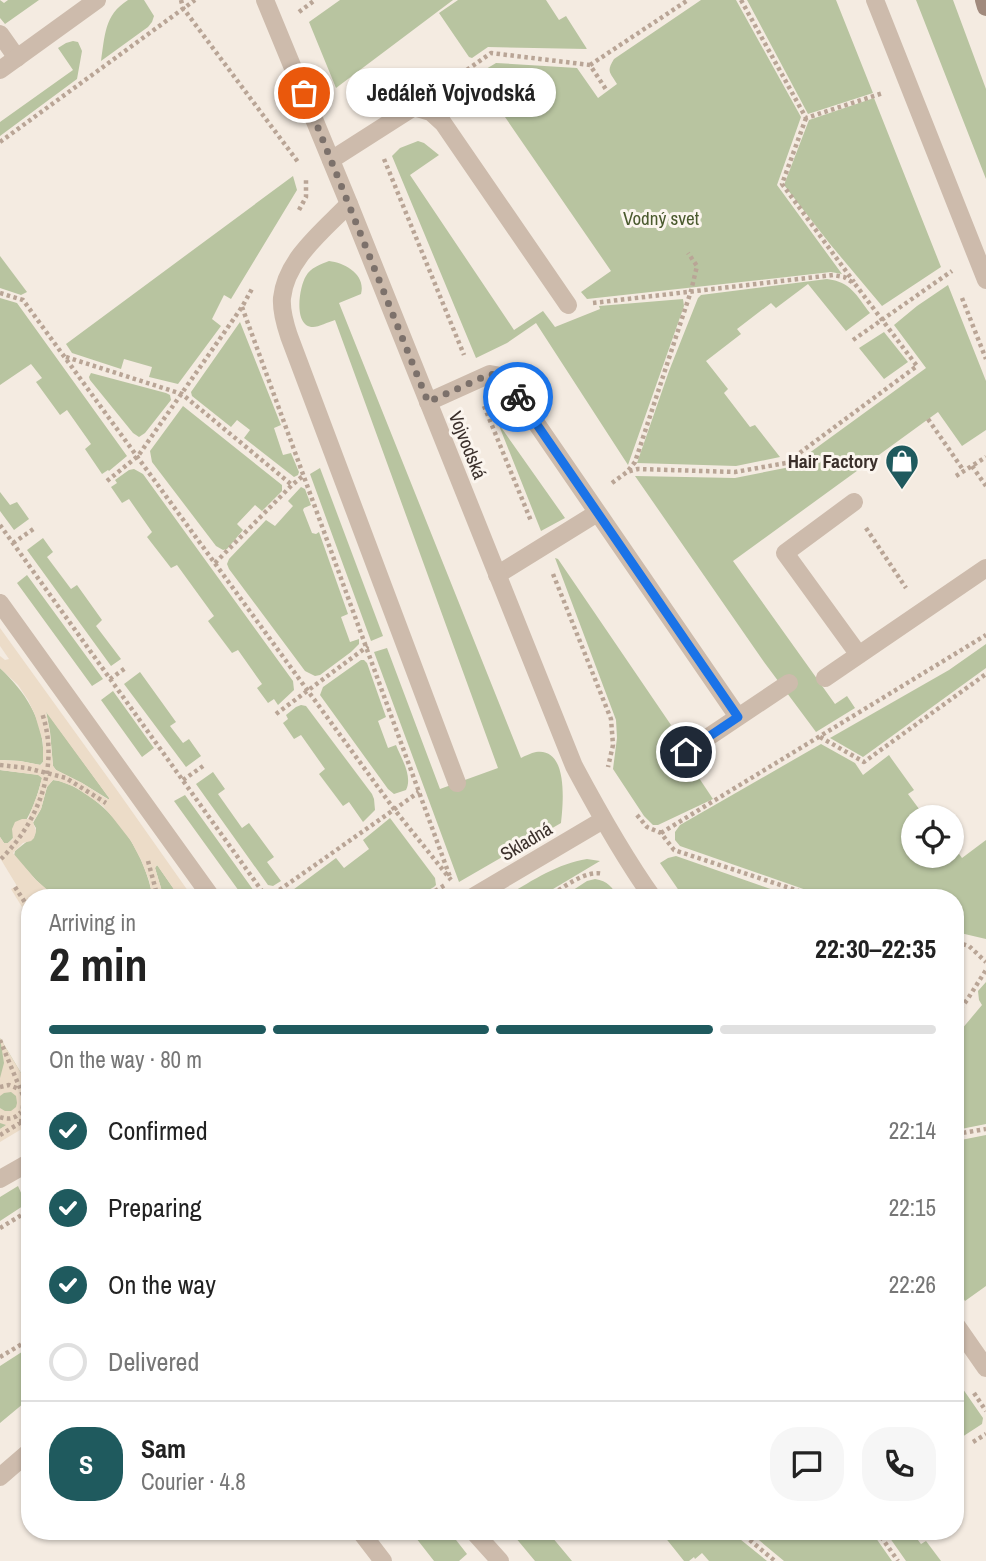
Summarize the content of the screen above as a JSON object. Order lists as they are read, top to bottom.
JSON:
{
  "streets": {
    "street": ["Vojvodská", "Skladná"]
  },
  "crossings": [
    ["Vojvodská", "Skladná"]
  ],
  "parks": ["Vodný svet"],
  "places": {
    "other": ["Jedáleň Vojvodská"],
    "shop": ["Hair Factory"]
  },
  "page": {
    "bubble": "Jedáleň Vojvodská",
    "heading": ["2 min", "Arriving in", "22:30–22:35"],
    "panel": ["Sam", "Courier · 4.8"],
    "bar": "On the way · 80 m",
    "list": [
      ["Confirmed", "22:14"],
      ["Preparing", "22:15"],
      ["On the way", "22:26"],
      "Delivered"
    ],
    "round": "S"
  }
}
